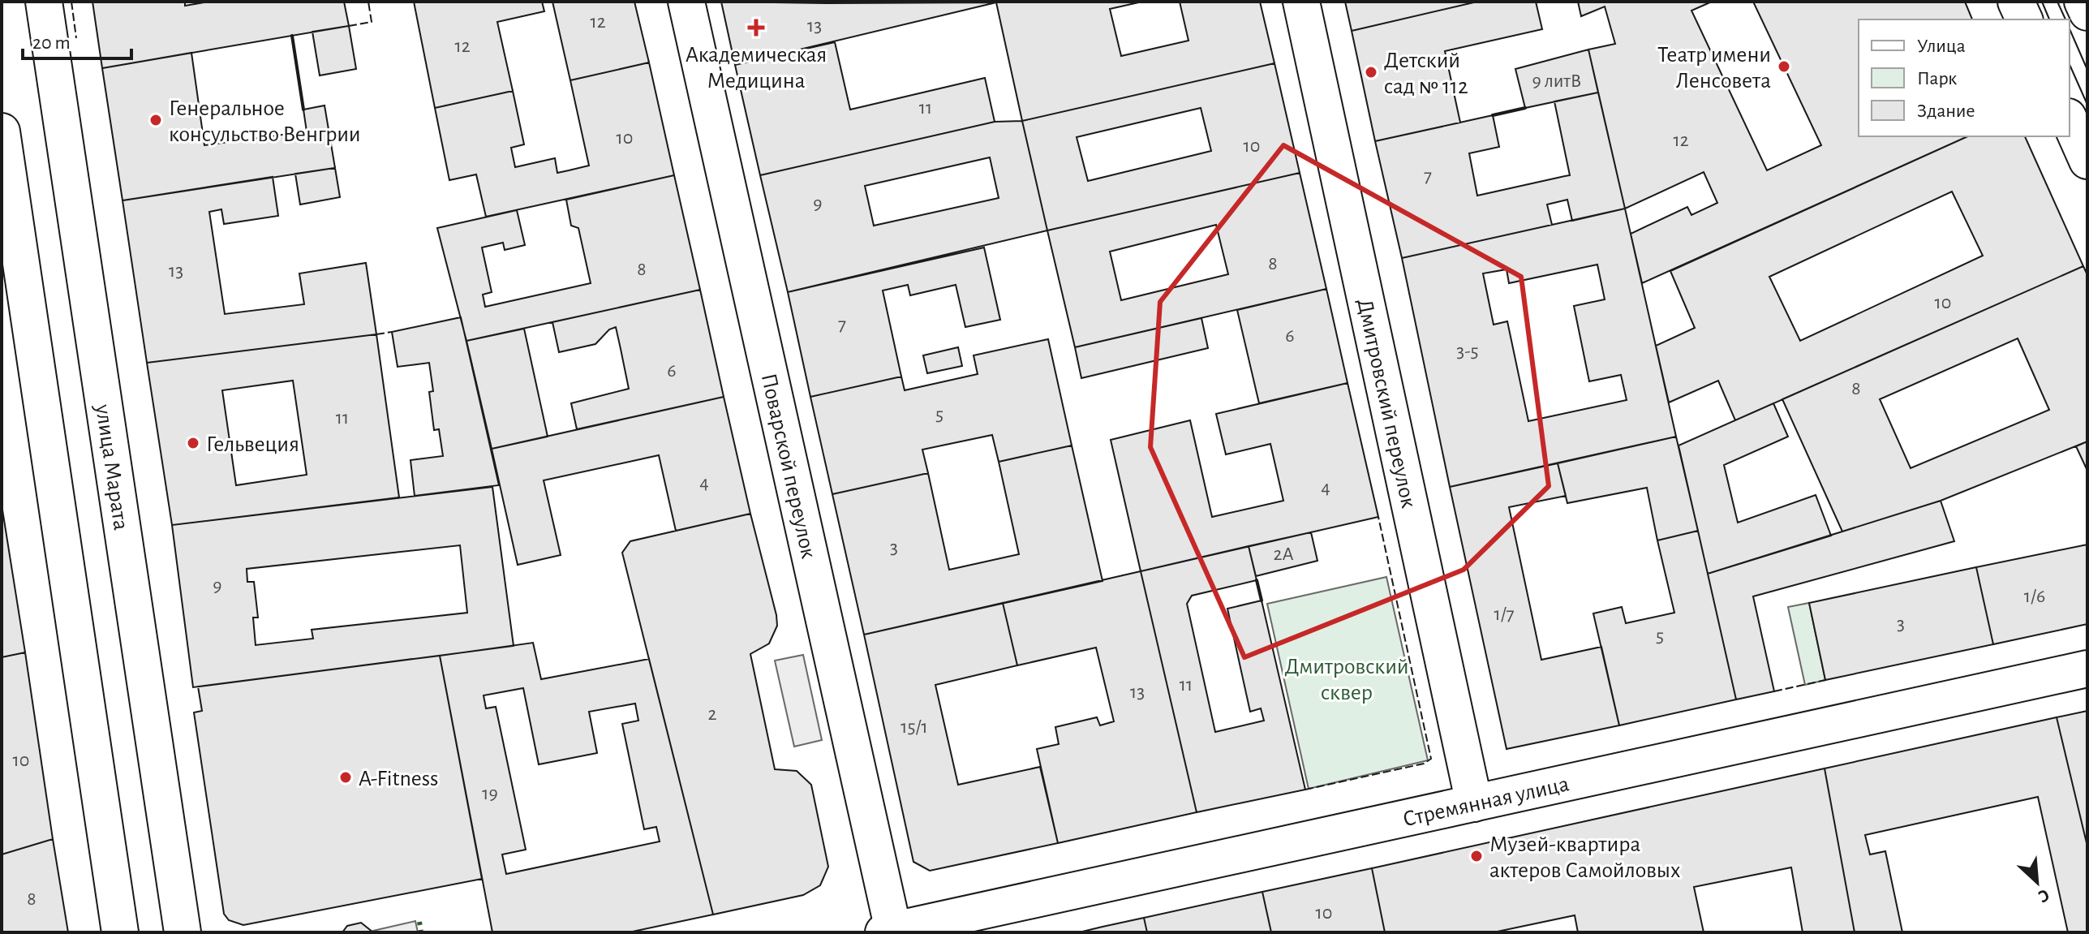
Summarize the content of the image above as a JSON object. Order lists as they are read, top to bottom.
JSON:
{
  "streets": {
    "street": [
      "Дмитровский переулок",
      "Поварской переулок",
      "улица Марата",
      "Стремянная улица"
    ]
  },
  "crossings": [
    ["Дмитровский переулок", "Стремянная улица"],
    ["Поварской переулок", "Стремянная улица"]
  ],
  "parks": ["Дмитровский сквер"],
  "places": {
    "health": ["Академическая Медицина"],
    "other": [
      "Театр имени Ленсовета",
      "Детский сад № 112",
      "Генеральное консульство Венгрии",
      "Гельвеция",
      "A-Fitness",
      "Музей-квартира актеров Самойловых"
    ]
  },
  "house_numbers": [
    "12",
    "13",
    "12",
    "9 литВ",
    "11",
    "10",
    "12",
    "10",
    "7",
    "9",
    "8",
    "8",
    "13",
    "10",
    "7",
    "6",
    "3-5",
    "6",
    "8",
    "5",
    "11",
    "4",
    "4",
    "3",
    "2А",
    "9",
    "1/6",
    "1/7",
    "3",
    "5",
    "11",
    "13",
    "2",
    "15/1",
    "10",
    "19",
    "8",
    "10"
  ],
  "legend": ["Улица", "Парк", "Здание"],
  "scale_bar": "20 m",
  "north": "bottom right"
}
